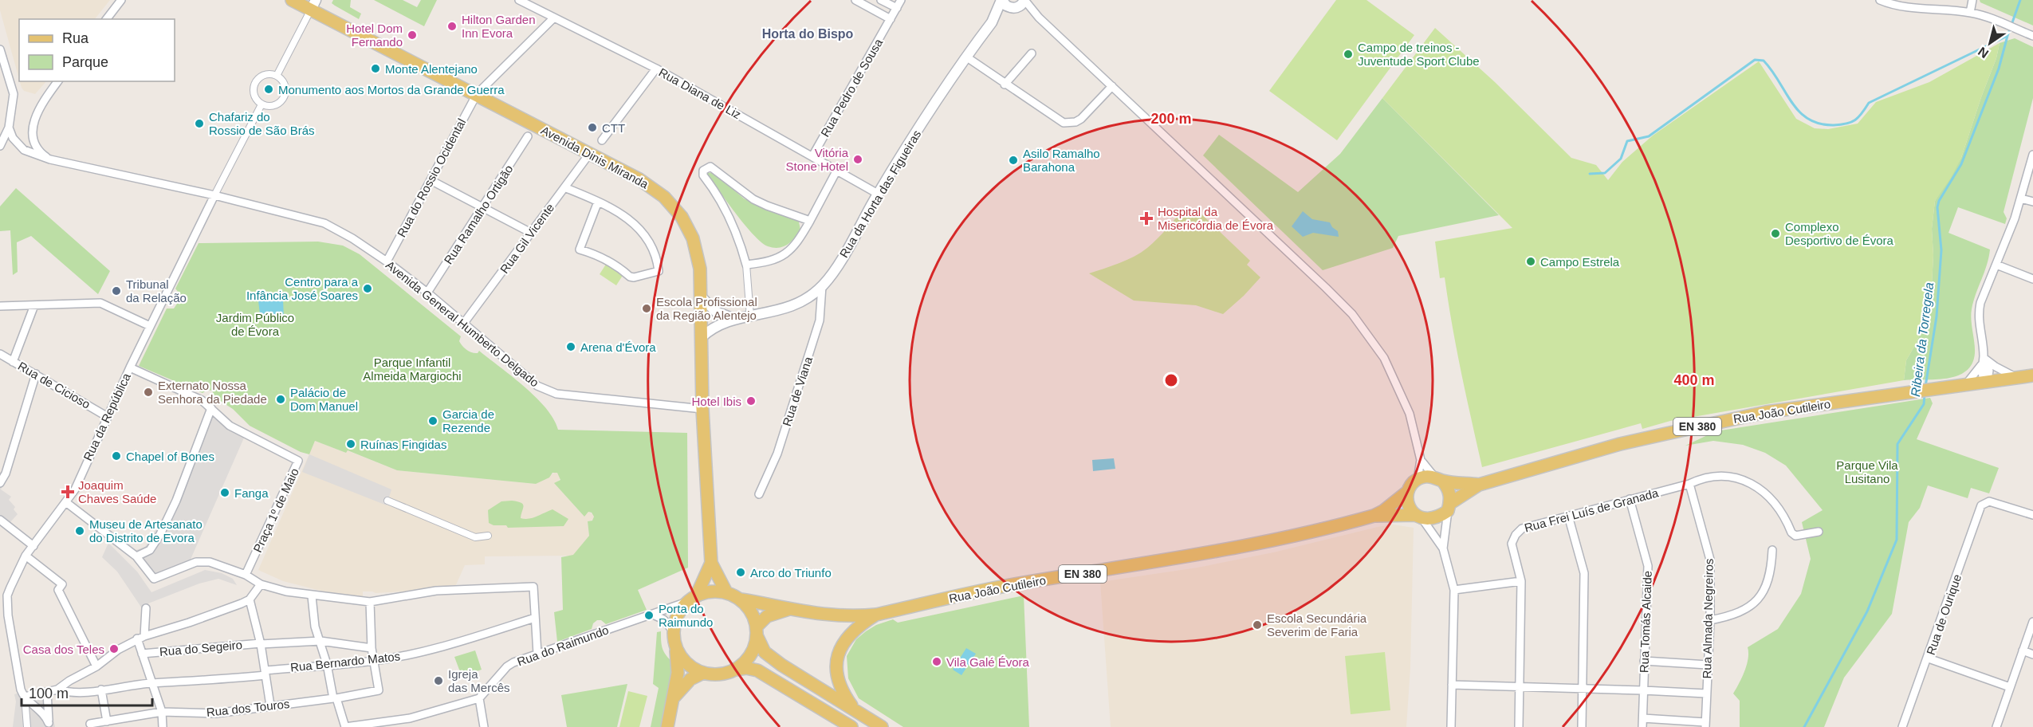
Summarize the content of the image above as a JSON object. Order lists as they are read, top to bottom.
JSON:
{
  "streets": {
    "main road": ["Avenida Dinis Miranda", "Rua João Cutileiro", "EN 380"],
    "street": [
      "Rua Pedro de Sousa",
      "Rua Diana de Liz",
      "Rua do Rossio Ocidental",
      "Rua da Horta das Figueiras",
      "Rua Ramalho Ortigão",
      "Rua Gil Vicente",
      "Avenida General Humberto Delgado",
      "Rua de Cicioso",
      "Rua de Viana",
      "Rua da República",
      "Praça 1º de Maio",
      "Rua Frei Luís de Granada",
      "Rua de Ourique",
      "Rua Almada Negreiros",
      "Rua Tomás Alcaide",
      "Rua do Raimundo",
      "Rua do Segeiro",
      "Rua Bernardo Matos",
      "Rua dos Touros"
    ]
  },
  "crossings": [
    ["Rua Pedro de Sousa", "Rua Diana de Liz"],
    ["Rua Diana de Liz", "Rua do Rossio Ocidental"],
    ["Rua Diana de Liz", "Rua da Horta das Figueiras"],
    ["Avenida Dinis Miranda", "Rua do Rossio Ocidental"],
    ["Avenida Dinis Miranda", "Rua da Horta das Figueiras"],
    ["Avenida Dinis Miranda", "Rua Gil Vicente"],
    ["Avenida Dinis Miranda", "Avenida General Humberto Delgado"],
    ["Avenida Dinis Miranda", "Rua João Cutileiro"],
    ["Avenida Dinis Miranda", "Rua do Raimundo"],
    ["Rua do Rossio Ocidental", "Avenida General Humberto Delgado"],
    ["Rua da Horta das Figueiras", "Rua de Viana"],
    ["Rua Ramalho Ortigão", "Avenida General Humberto Delgado"],
    ["Rua Gil Vicente", "Avenida General Humberto Delgado"],
    ["Avenida General Humberto Delgado", "Rua da República"],
    ["Rua de Cicioso", "Rua da República"],
    ["Rua João Cutileiro", "Rua do Raimundo"],
    ["Rua Frei Luís de Granada", "Rua Almada Negreiros"],
    ["Rua Frei Luís de Granada", "Rua Tomás Alcaide"],
    ["Rua Bernardo Matos", "Rua dos Touros"]
  ],
  "districts": ["Horta do Bispo"],
  "water": ["Ribeira da Torregela"],
  "parks": ["Jardim Público de Évora", "Parque Infantil Almeida Margiochi", "Parque Vila Lusitano"],
  "places": {
    "other": [
      "Hilton Garden Inn Evora",
      "Hotel Dom Fernando",
      "Campo de treinos - Juventude Sport Clube",
      "Monte Alentejano",
      "Monumento aos Mortos da Grande Guerra",
      "Chafariz do Rossio de São Brás",
      "CTT",
      "Vitória Stone Hotel",
      "Asilo Ramalho Barahona",
      "Complexo Desportivo de Évora",
      "Campo Estrela",
      "Centro para a Infância José Soares",
      "Tribunal da Relação",
      "Escola Profissional da Região Alentejo",
      "Arena d'Évora",
      "Externato Nossa Senhora da Piedade",
      "Palácio de Dom Manuel",
      "Hotel Ibis",
      "Garcia de Rezende",
      "Ruínas Fingidas",
      "Chapel of Bones",
      "Fanga",
      "Museu de Artesanato do Distrito de Evora",
      "Arco do Triunfo",
      "Porta do Raimundo",
      "Escola Secundária Severim de Faria",
      "Casa dos Teles",
      "Vila Galé Évora",
      "Igreja das Mercês"
    ],
    "health": ["Hospital da Misericórdia de Évora", "Joaquim Chaves Saúde"]
  },
  "legend": ["Rua", "Parque"],
  "scale_bar": "100 m",
  "north": "bottom left",
  "rings": ["200 m", "400 m"]
}
